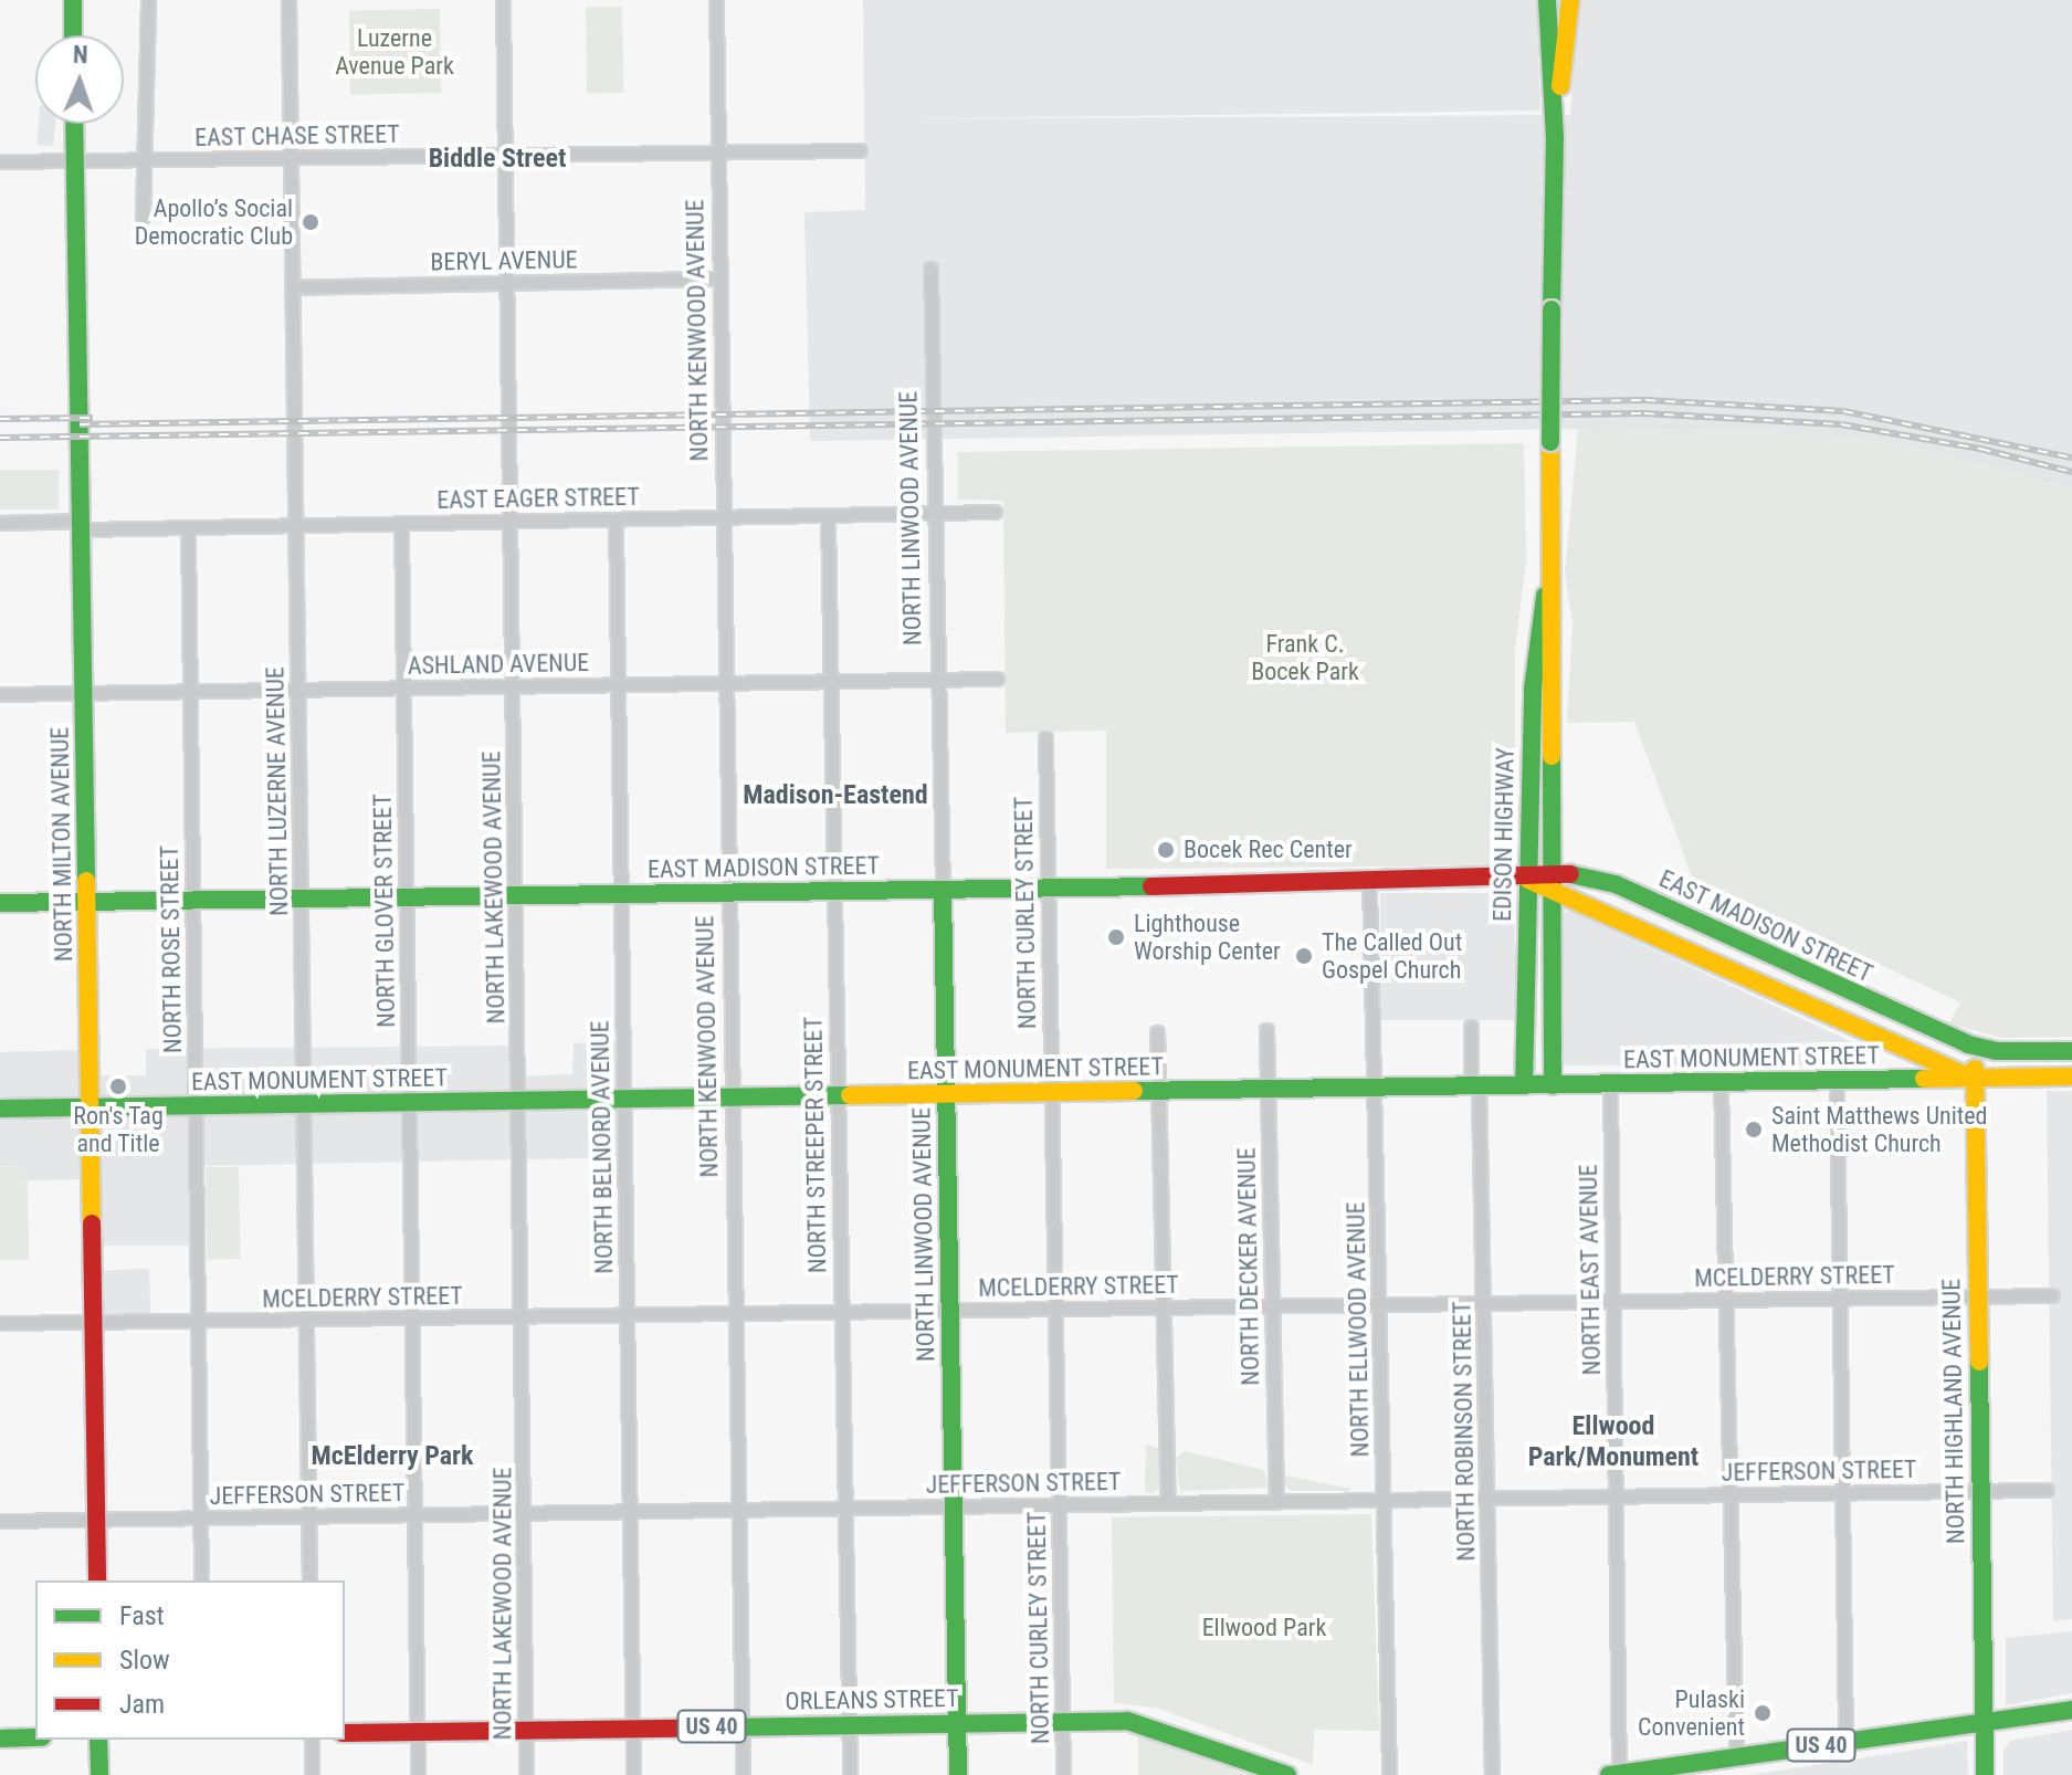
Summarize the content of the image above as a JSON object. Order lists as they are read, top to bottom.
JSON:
{
  "streets": {
    "main road": [
      "NORTH LINWOOD AVENUE",
      "EDISON HIGHWAY",
      "NORTH MILTON AVENUE",
      "EAST MADISON STREET",
      "EAST MONUMENT STREET",
      "NORTH HIGHLAND AVENUE",
      "ORLEANS STREET",
      "US 40"
    ],
    "street": [
      "EAST CHASE STREET",
      "BERYL AVENUE",
      "NORTH KENWOOD AVENUE",
      "EAST EAGER STREET",
      "ASHLAND AVENUE",
      "NORTH LUZERNE AVENUE",
      "NORTH LAKEWOOD AVENUE",
      "NORTH GLOVER STREET",
      "NORTH CURLEY STREET",
      "NORTH ROSE STREET",
      "NORTH STREEPER STREET",
      "NORTH BELNORD AVENUE",
      "NORTH DECKER AVENUE",
      "NORTH EAST AVENUE",
      "MCELDERRY STREET",
      "NORTH ELLWOOD AVENUE",
      "NORTH ROBINSON STREET",
      "JEFFERSON STREET"
    ]
  },
  "crossings": [
    ["EAST CHASE STREET", "NORTH KENWOOD AVENUE"],
    ["EAST CHASE STREET", "NORTH LUZERNE AVENUE"],
    ["EAST CHASE STREET", "NORTH MILTON AVENUE"],
    ["EAST CHASE STREET", "NORTH LAKEWOOD AVENUE"],
    ["BERYL AVENUE", "NORTH KENWOOD AVENUE"],
    ["BERYL AVENUE", "NORTH LUZERNE AVENUE"],
    ["BERYL AVENUE", "NORTH LAKEWOOD AVENUE"],
    ["NORTH KENWOOD AVENUE", "EAST EAGER STREET"],
    ["NORTH KENWOOD AVENUE", "ASHLAND AVENUE"],
    ["NORTH KENWOOD AVENUE", "EAST MADISON STREET"],
    ["NORTH KENWOOD AVENUE", "EAST MONUMENT STREET"],
    ["NORTH KENWOOD AVENUE", "MCELDERRY STREET"],
    ["NORTH KENWOOD AVENUE", "JEFFERSON STREET"],
    ["NORTH KENWOOD AVENUE", "ORLEANS STREET"],
    ["EAST EAGER STREET", "NORTH LINWOOD AVENUE"],
    ["EAST EAGER STREET", "NORTH LUZERNE AVENUE"],
    ["EAST EAGER STREET", "NORTH MILTON AVENUE"],
    ["EAST EAGER STREET", "NORTH LAKEWOOD AVENUE"],
    ["EAST EAGER STREET", "NORTH GLOVER STREET"],
    ["EAST EAGER STREET", "NORTH ROSE STREET"],
    ["EAST EAGER STREET", "NORTH STREEPER STREET"],
    ["EAST EAGER STREET", "NORTH BELNORD AVENUE"],
    ["NORTH LINWOOD AVENUE", "ASHLAND AVENUE"],
    ["NORTH LINWOOD AVENUE", "EAST MADISON STREET"],
    ["NORTH LINWOOD AVENUE", "EAST MONUMENT STREET"],
    ["NORTH LINWOOD AVENUE", "MCELDERRY STREET"],
    ["NORTH LINWOOD AVENUE", "JEFFERSON STREET"],
    ["NORTH LINWOOD AVENUE", "ORLEANS STREET"],
    ["ASHLAND AVENUE", "NORTH LUZERNE AVENUE"],
    ["ASHLAND AVENUE", "NORTH MILTON AVENUE"],
    ["ASHLAND AVENUE", "NORTH LAKEWOOD AVENUE"],
    ["ASHLAND AVENUE", "NORTH GLOVER STREET"],
    ["ASHLAND AVENUE", "NORTH ROSE STREET"],
    ["ASHLAND AVENUE", "NORTH STREEPER STREET"],
    ["ASHLAND AVENUE", "NORTH BELNORD AVENUE"],
    ["NORTH LUZERNE AVENUE", "EAST MADISON STREET"],
    ["NORTH LUZERNE AVENUE", "EAST MONUMENT STREET"],
    ["NORTH LUZERNE AVENUE", "MCELDERRY STREET"],
    ["NORTH LUZERNE AVENUE", "JEFFERSON STREET"],
    ["EDISON HIGHWAY", "EAST MADISON STREET"],
    ["EDISON HIGHWAY", "EAST MONUMENT STREET"],
    ["NORTH MILTON AVENUE", "EAST MADISON STREET"],
    ["NORTH MILTON AVENUE", "EAST MONUMENT STREET"],
    ["NORTH MILTON AVENUE", "MCELDERRY STREET"],
    ["NORTH MILTON AVENUE", "JEFFERSON STREET"],
    ["EAST MADISON STREET", "NORTH LAKEWOOD AVENUE"],
    ["EAST MADISON STREET", "NORTH GLOVER STREET"],
    ["EAST MADISON STREET", "NORTH CURLEY STREET"],
    ["EAST MADISON STREET", "NORTH ROSE STREET"],
    ["EAST MADISON STREET", "NORTH STREEPER STREET"],
    ["EAST MADISON STREET", "NORTH BELNORD AVENUE"],
    ["EAST MADISON STREET", "NORTH ELLWOOD AVENUE"],
    ["EAST MADISON STREET", "NORTH HIGHLAND AVENUE"],
    ["NORTH LAKEWOOD AVENUE", "EAST MONUMENT STREET"],
    ["NORTH LAKEWOOD AVENUE", "MCELDERRY STREET"],
    ["NORTH LAKEWOOD AVENUE", "JEFFERSON STREET"],
    ["NORTH LAKEWOOD AVENUE", "ORLEANS STREET"],
    ["NORTH GLOVER STREET", "EAST MONUMENT STREET"],
    ["NORTH GLOVER STREET", "MCELDERRY STREET"],
    ["NORTH GLOVER STREET", "JEFFERSON STREET"],
    ["NORTH GLOVER STREET", "ORLEANS STREET"],
    ["NORTH CURLEY STREET", "EAST MONUMENT STREET"],
    ["NORTH CURLEY STREET", "MCELDERRY STREET"],
    ["NORTH CURLEY STREET", "JEFFERSON STREET"],
    ["NORTH CURLEY STREET", "ORLEANS STREET"],
    ["NORTH ROSE STREET", "EAST MONUMENT STREET"],
    ["NORTH ROSE STREET", "MCELDERRY STREET"],
    ["NORTH ROSE STREET", "JEFFERSON STREET"],
    ["EAST MONUMENT STREET", "NORTH STREEPER STREET"],
    ["EAST MONUMENT STREET", "NORTH BELNORD AVENUE"],
    ["EAST MONUMENT STREET", "NORTH DECKER AVENUE"],
    ["EAST MONUMENT STREET", "NORTH EAST AVENUE"],
    ["EAST MONUMENT STREET", "NORTH ELLWOOD AVENUE"],
    ["EAST MONUMENT STREET", "NORTH HIGHLAND AVENUE"],
    ["EAST MONUMENT STREET", "NORTH ROBINSON STREET"],
    ["NORTH STREEPER STREET", "MCELDERRY STREET"],
    ["NORTH STREEPER STREET", "JEFFERSON STREET"],
    ["NORTH STREEPER STREET", "ORLEANS STREET"],
    ["NORTH BELNORD AVENUE", "MCELDERRY STREET"],
    ["NORTH BELNORD AVENUE", "JEFFERSON STREET"],
    ["NORTH BELNORD AVENUE", "ORLEANS STREET"],
    ["NORTH DECKER AVENUE", "MCELDERRY STREET"],
    ["NORTH DECKER AVENUE", "JEFFERSON STREET"],
    ["NORTH EAST AVENUE", "MCELDERRY STREET"],
    ["NORTH EAST AVENUE", "JEFFERSON STREET"],
    ["NORTH EAST AVENUE", "US 40"],
    ["MCELDERRY STREET", "NORTH ELLWOOD AVENUE"],
    ["MCELDERRY STREET", "NORTH HIGHLAND AVENUE"],
    ["MCELDERRY STREET", "NORTH ROBINSON STREET"],
    ["NORTH ELLWOOD AVENUE", "JEFFERSON STREET"],
    ["NORTH HIGHLAND AVENUE", "JEFFERSON STREET"],
    ["NORTH HIGHLAND AVENUE", "US 40"],
    ["NORTH ROBINSON STREET", "JEFFERSON STREET"]
  ],
  "districts": [
    "Biddle Street",
    "Madison-Eastend",
    "Ellwood Park/Monument",
    "McElderry Park"
  ],
  "parks": ["Luzerne Avenue Park", "Frank C. Bocek Park", "Ellwood Park"],
  "places": [
    "Apollo’s Social Democratic Club",
    "Bocek Rec Center",
    "Lighthouse Worship Center",
    "The Called Out Gospel Church",
    "Ron's Tag and Title",
    "Saint Matthews United Methodist Church",
    "Pulaski Convenient"
  ],
  "legend": ["Fast", "Slow", "Jam"],
  "north": "top"
}
